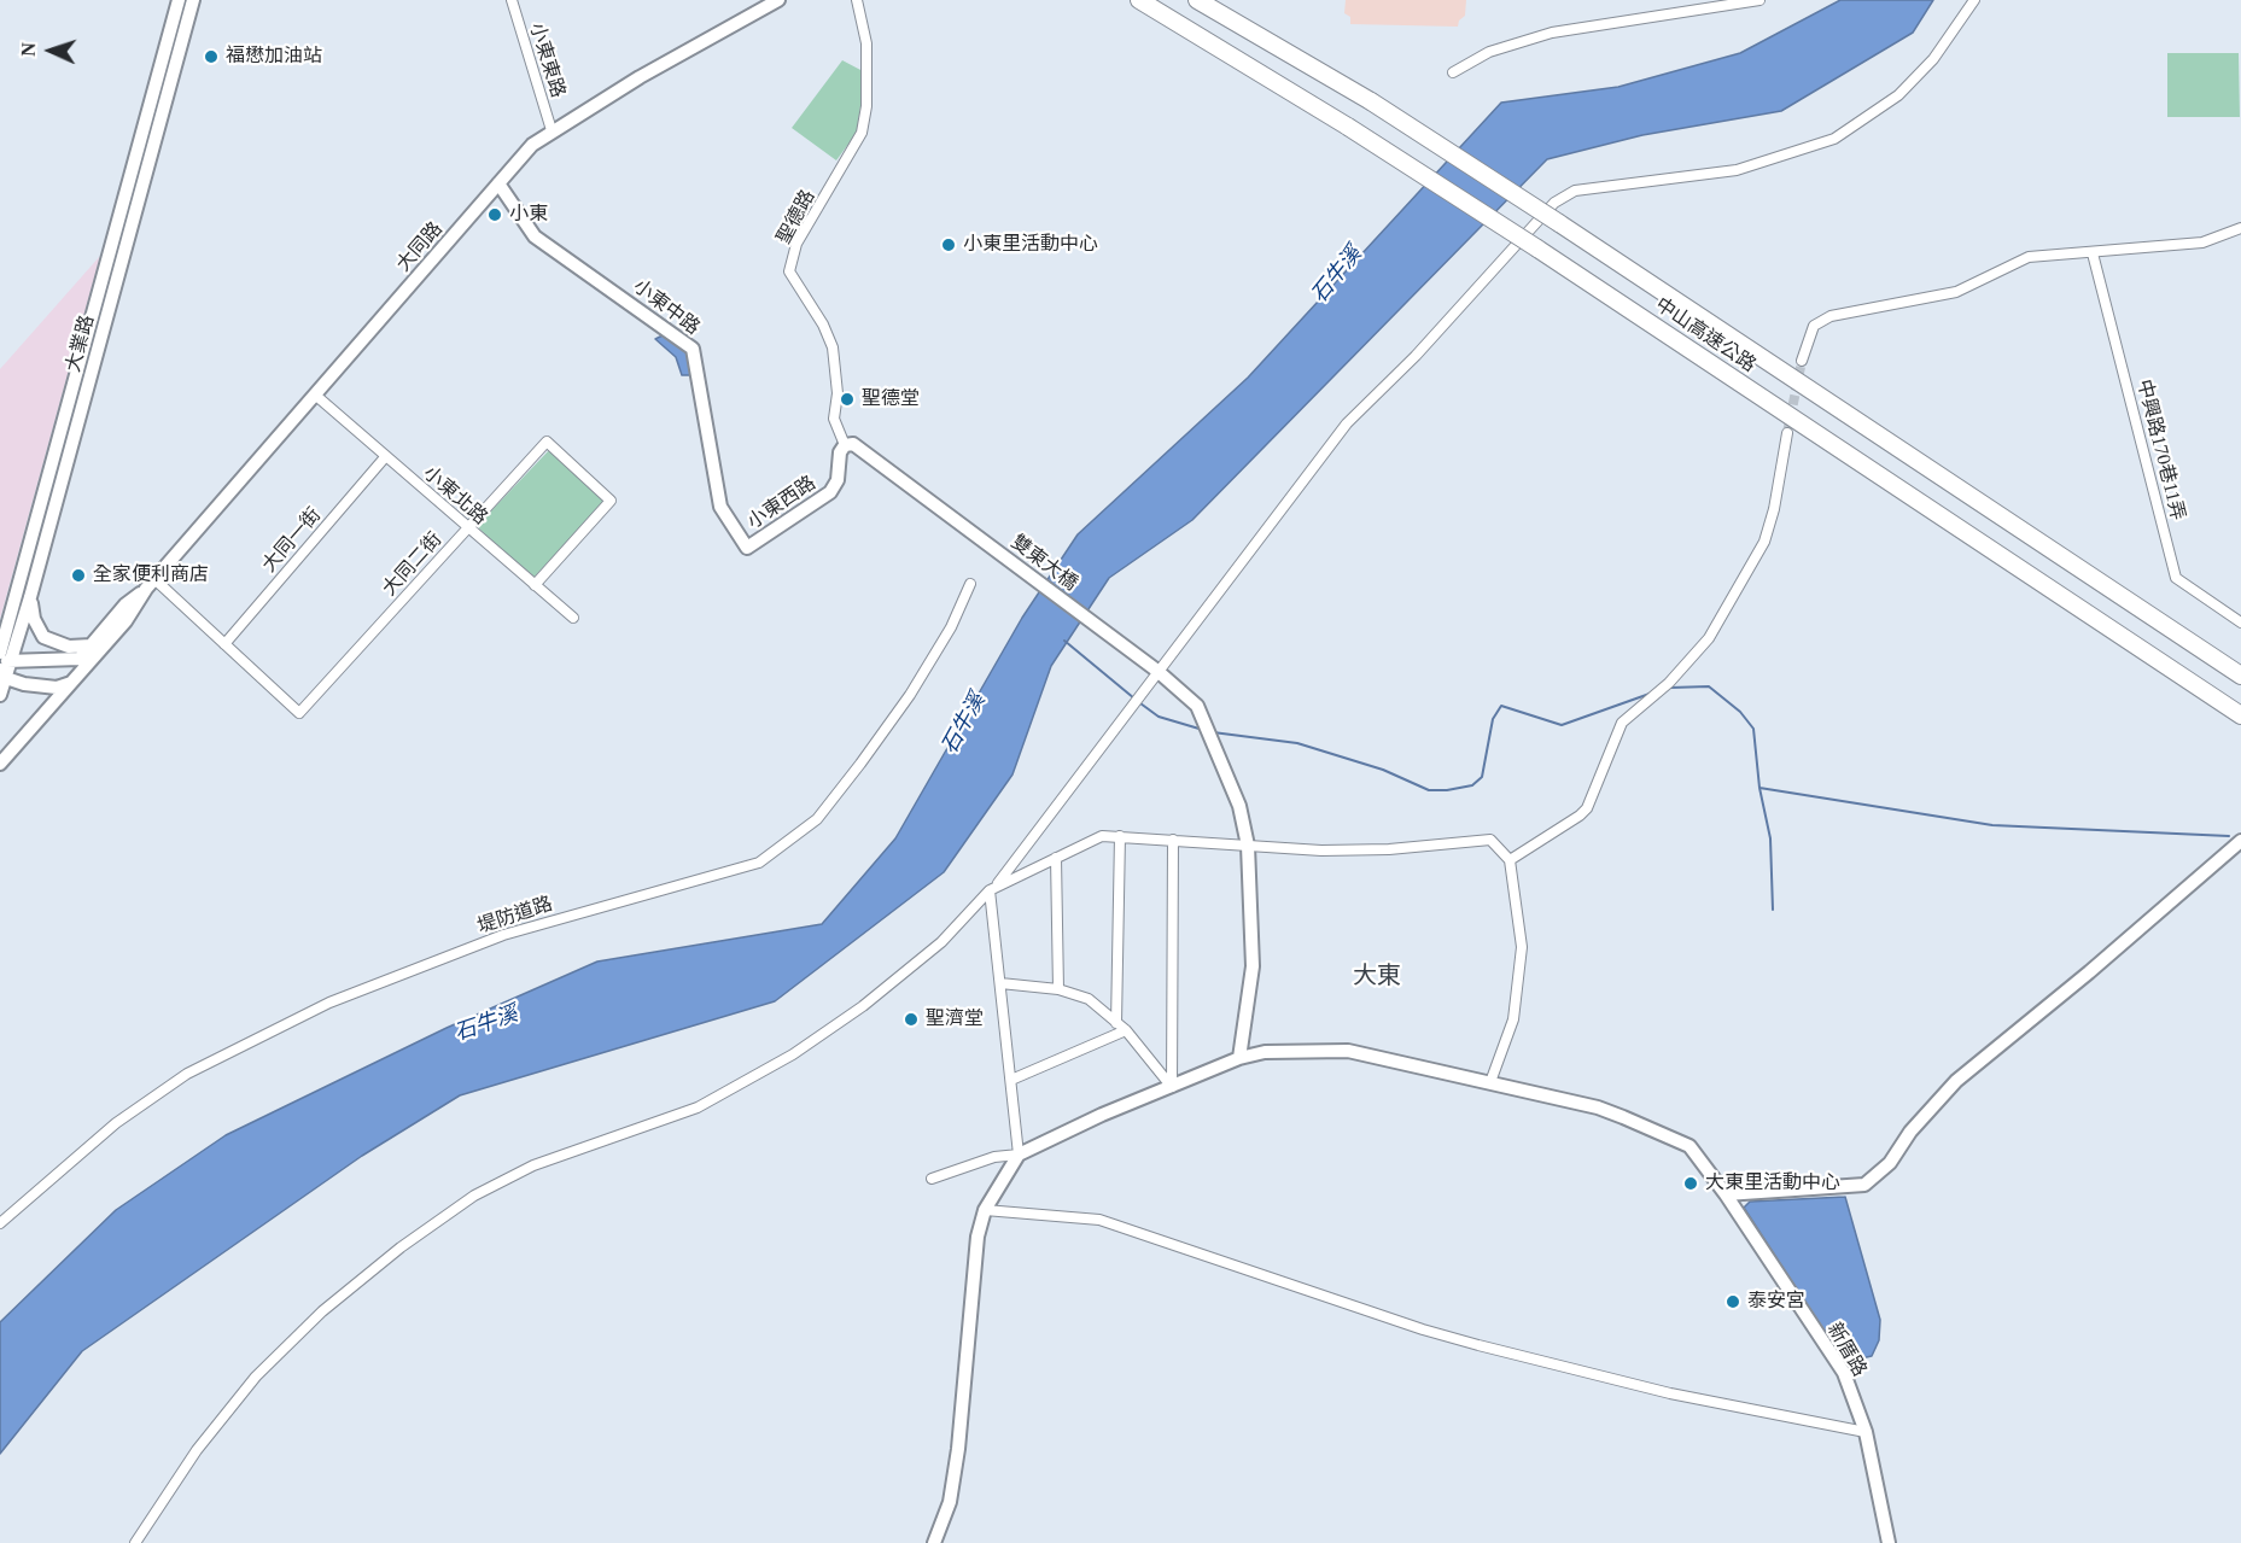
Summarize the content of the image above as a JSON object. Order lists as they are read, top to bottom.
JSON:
{
  "streets": {
    "highway": ["中山高速公路"],
    "street": [
      "小東東路",
      "聖德路",
      "大同路",
      "小東中路",
      "大業路",
      "中興路170巷11弄",
      "小東北路",
      "小東西路",
      "大同一街",
      "雙東大橋",
      "大同二街",
      "堤防道路",
      "新厝路"
    ]
  },
  "crossings": [
    ["小東東路", "大同路"],
    ["聖德路", "小東西路"],
    ["聖德路", "雙東大橋"],
    ["大同路", "小東中路"],
    ["大同路", "大業路"],
    ["大同路", "小東北路"],
    ["大同路", "大同二街"],
    ["小東中路", "小東西路"],
    ["小東北路", "大同一街"],
    ["小東北路", "大同二街"],
    ["小東西路", "雙東大橋"],
    ["大同一街", "大同二街"],
    ["雙東大橋", "新厝路"]
  ],
  "districts": ["大東"],
  "water": ["石牛溪"],
  "places": [
    "福懋加油站",
    "小東",
    "小東里活動中心",
    "聖德堂",
    "全家便利商店",
    "聖濟堂",
    "大東里活動中心",
    "泰安宮"
  ],
  "north": "left"
}
